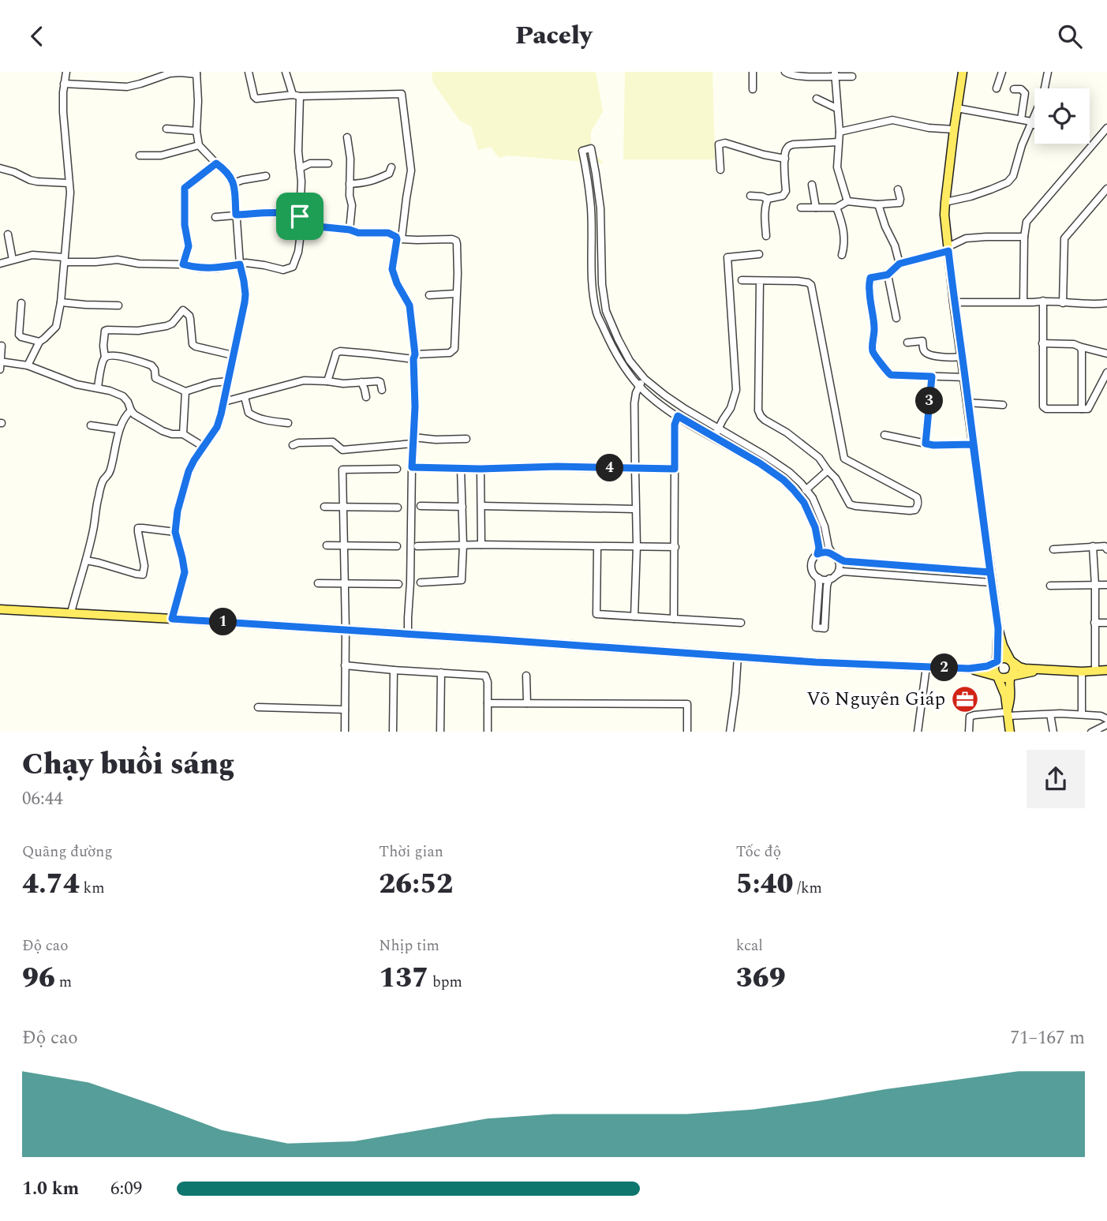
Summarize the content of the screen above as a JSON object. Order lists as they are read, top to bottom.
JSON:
{
  "places": {
    "office": ["Võ Nguyên Giáp"]
  },
  "page": {
    "header": "Pacely",
    "pins": [
      "3",
      "4",
      "1",
      "2"
    ],
    "heading": ["Chạy buổi sáng", "06:44"],
    "stats": [
      ["Quãng đường", "4.74 km"],
      ["Thời gian", "26:52"],
      ["Tốc độ", "5:40 /km"],
      ["Độ cao", "96 m"],
      ["Nhịp tim", "137 bpm"],
      ["kcal", "369"]
    ],
    "chart": ["Độ cao", "71–167 m"],
    "list": [
      {
        "name": "1.0 km",
        "note": "6:09"
      }
    ]
  }
}
